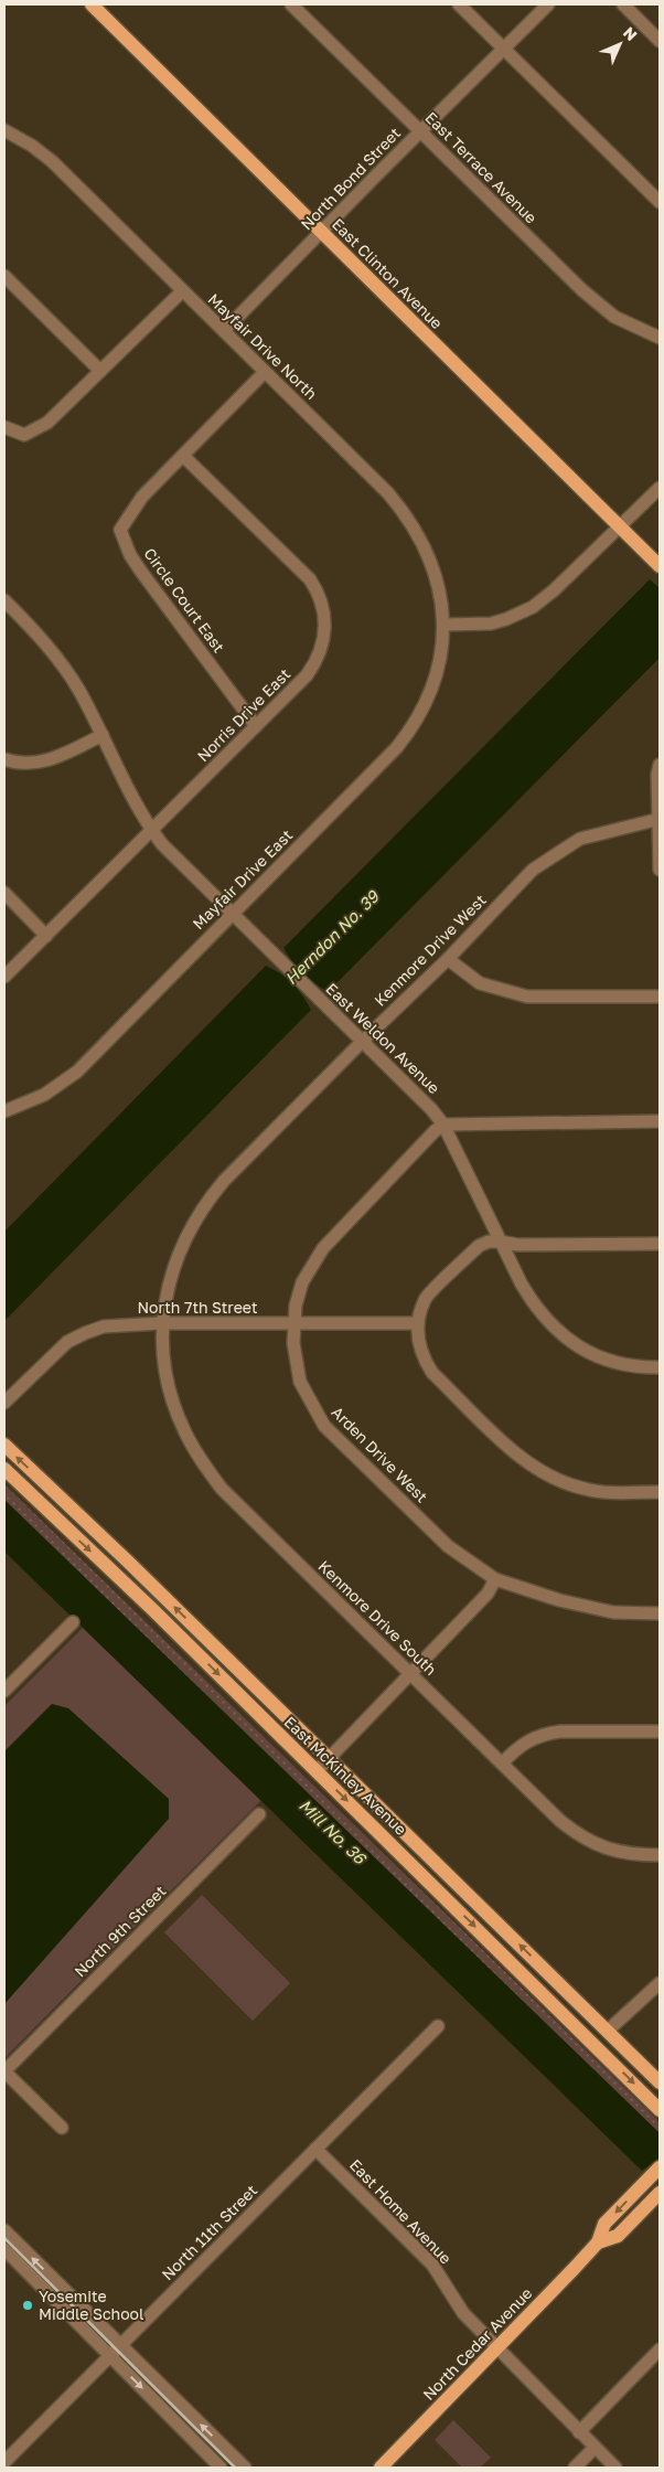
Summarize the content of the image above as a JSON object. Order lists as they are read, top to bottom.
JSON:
{
  "streets": {
    "main road": ["East Clinton Avenue", "East McKinley Avenue", "North Cedar Avenue"],
    "street": [
      "East Terrace Avenue",
      "North Bond Street",
      "Mayfair Drive North",
      "Circle Court East",
      "Norris Drive East",
      "Mayfair Drive East",
      "Kenmore Drive West",
      "East Weldon Avenue",
      "North 7th Street",
      "Arden Drive West",
      "Kenmore Drive South",
      "North 9th Street",
      "East Home Avenue",
      "North 11th Street"
    ]
  },
  "crossings": [
    ["East Terrace Avenue", "North Bond Street"],
    ["North Bond Street", "East Clinton Avenue"],
    ["North Bond Street", "Mayfair Drive North"],
    ["Mayfair Drive North", "Circle Court East"],
    ["Mayfair Drive North", "Mayfair Drive East"],
    ["Circle Court East", "Norris Drive East"],
    ["Norris Drive East", "East Weldon Avenue"],
    ["Mayfair Drive East", "East Weldon Avenue"],
    ["Kenmore Drive West", "East Weldon Avenue"],
    ["Kenmore Drive West", "North 7th Street"],
    ["Kenmore Drive West", "Kenmore Drive South"],
    ["East Weldon Avenue", "Arden Drive West"],
    ["North 7th Street", "Arden Drive West"],
    ["North 7th Street", "Kenmore Drive South"],
    ["East Home Avenue", "North 11th Street"],
    ["East Home Avenue", "North Cedar Avenue"]
  ],
  "water": ["Herndon No. 39", "Mill No. 36"],
  "places": ["Yosemite Middle School"],
  "north": "top right"
}
